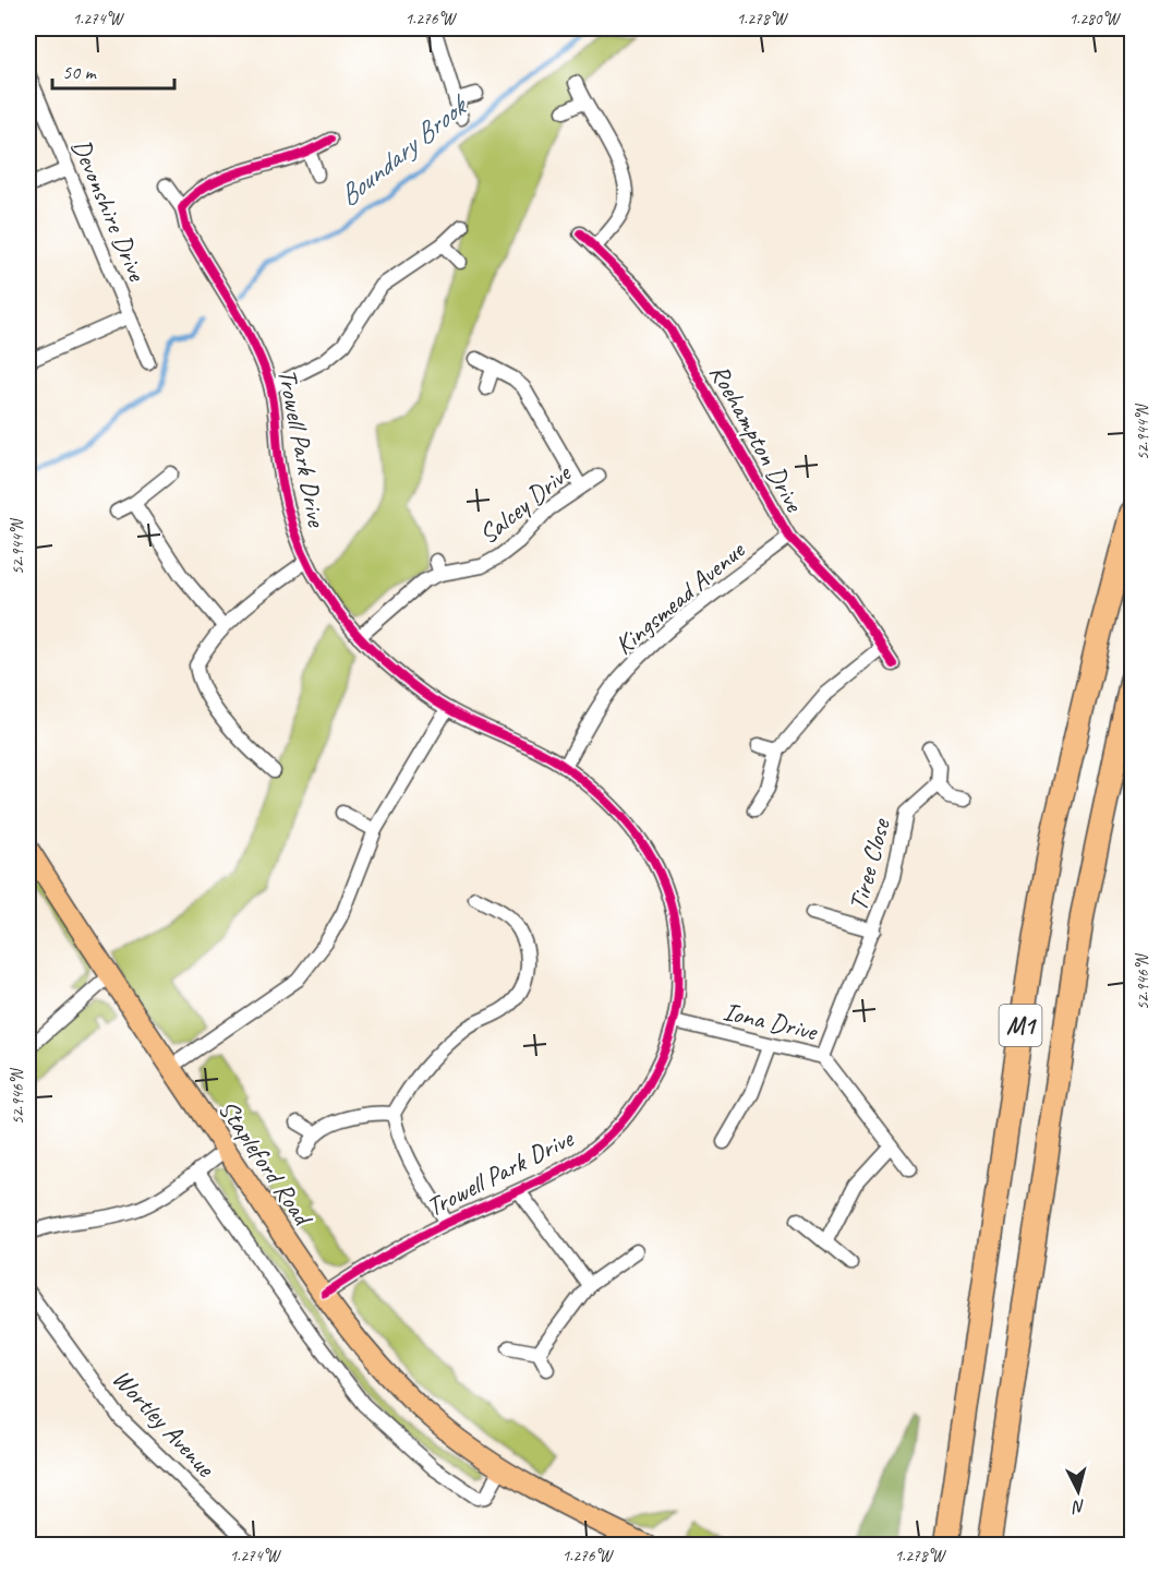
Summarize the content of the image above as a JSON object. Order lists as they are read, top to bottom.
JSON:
{
  "streets": {
    "highway": ["M1"],
    "main road": ["Stapleford Road"],
    "street": [
      "Devonshire Drive",
      "Roehampton Drive",
      "Trowell Park Drive",
      "Salcey Drive",
      "Kingsmead Avenue",
      "Tiree Close",
      "Iona Drive",
      "Wortley Avenue"
    ]
  },
  "crossings": [
    ["Roehampton Drive", "Kingsmead Avenue"],
    ["Trowell Park Drive", "Salcey Drive"],
    ["Trowell Park Drive", "Kingsmead Avenue"],
    ["Trowell Park Drive", "Iona Drive"],
    ["Trowell Park Drive", "Stapleford Road"],
    ["Tiree Close", "Iona Drive"]
  ],
  "water": ["Boundary Brook"],
  "scale_bar": "50 m",
  "north": "bottom",
  "coordinates": [
    "1.274°W",
    "1.276°W",
    "1.278°W",
    "1.280°W",
    "52.944°N",
    "52.946°N"
  ]
}
